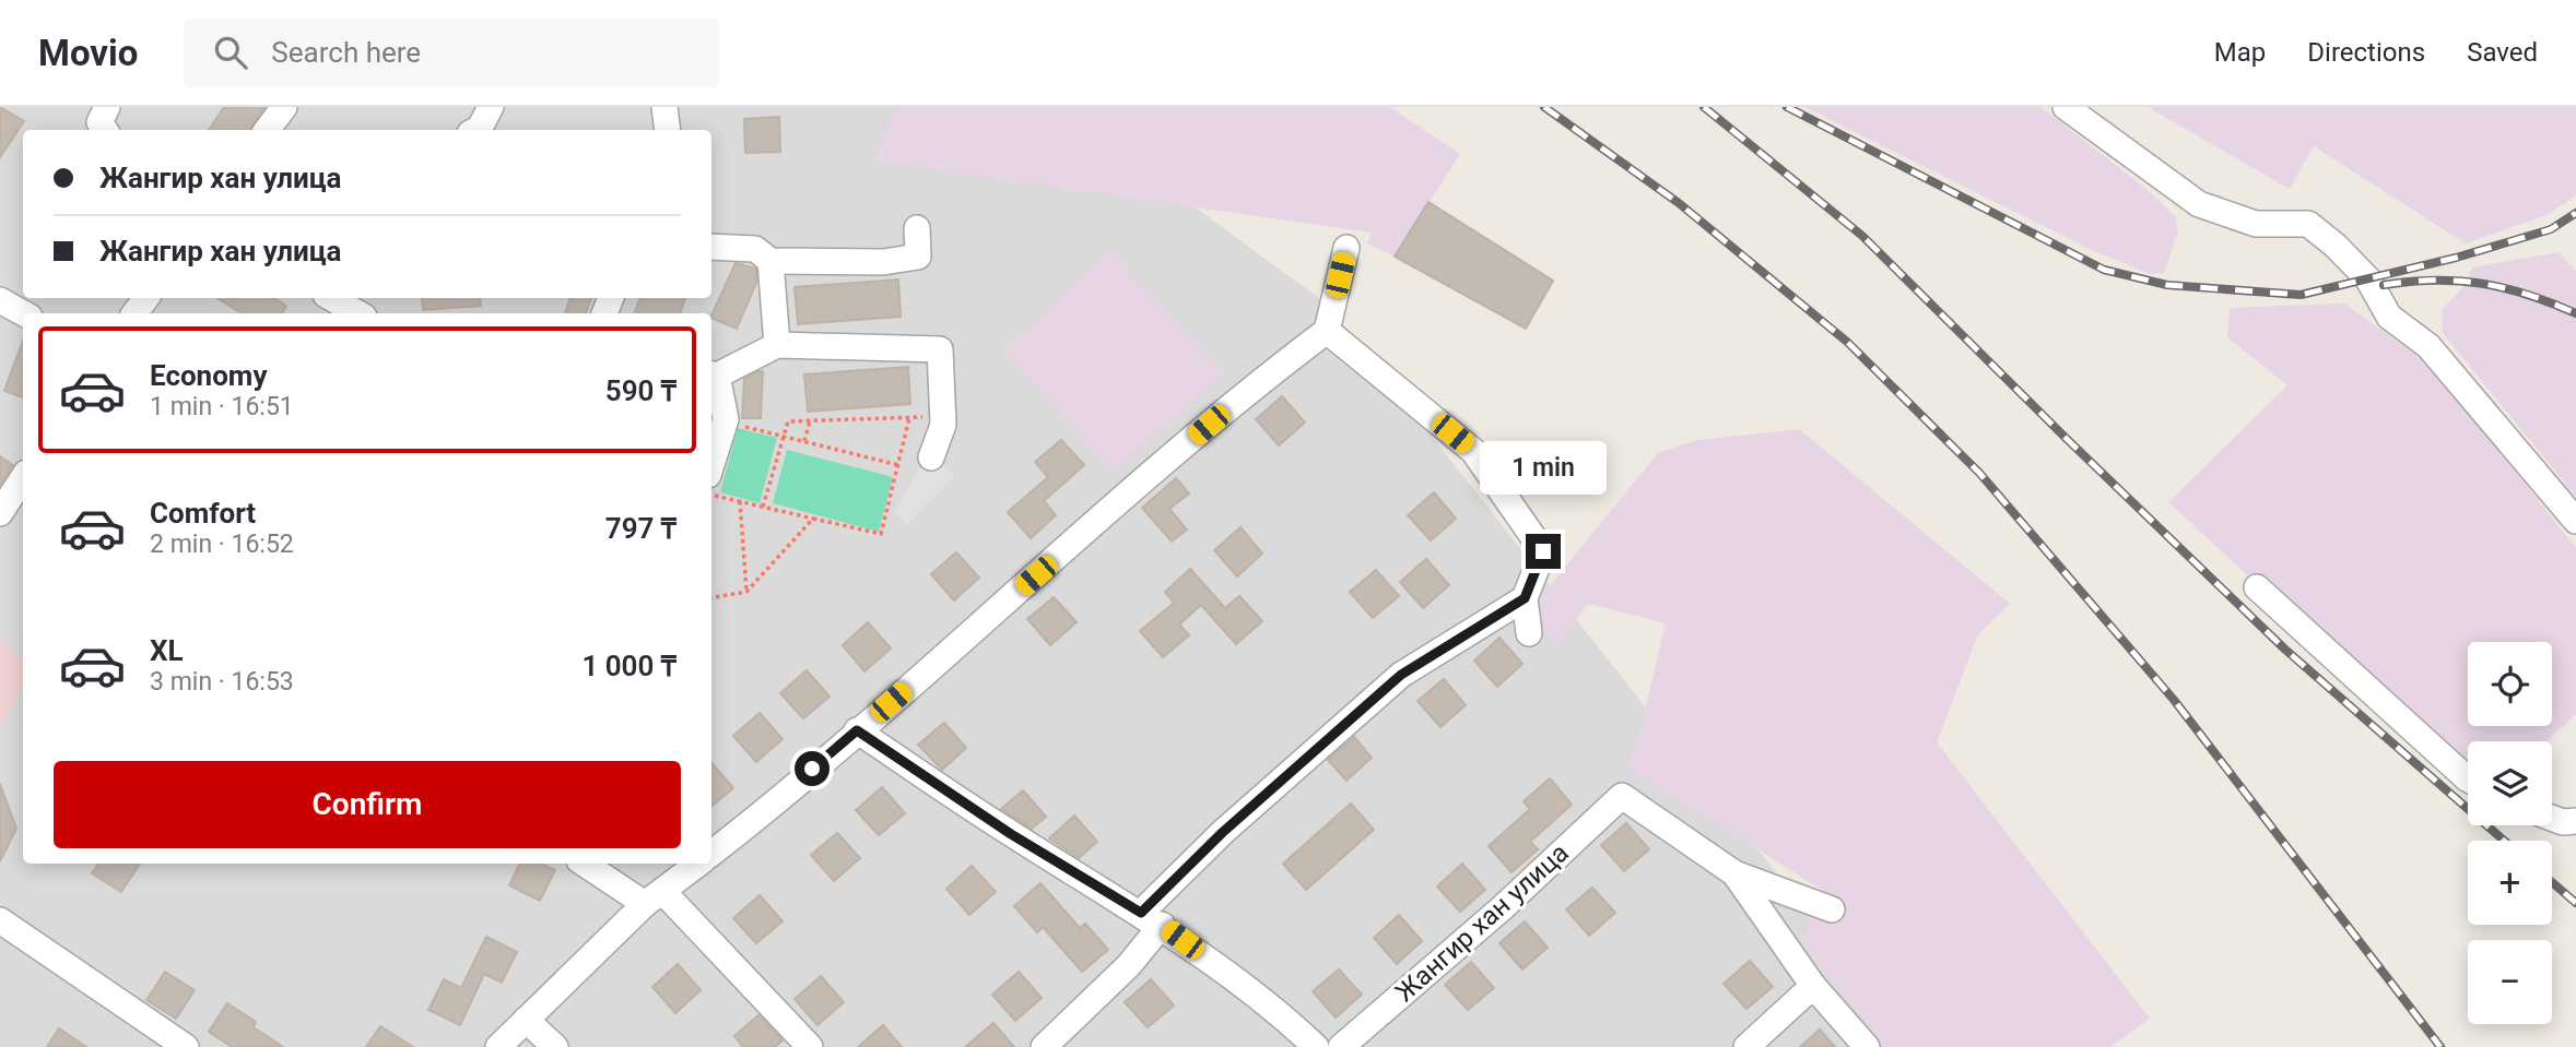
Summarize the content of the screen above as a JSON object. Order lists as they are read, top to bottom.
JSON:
{
  "streets": {
    "street": ["Жангир хан улица"]
  },
  "page": {
    "header": "Movio",
    "search": "Search here",
    "nav": ["Map", "Directions", "Saved"],
    "banner": ["Жангир хан улица", "Жангир хан улица"],
    "list": [
      {
        "name": "Economy",
        "note": "1 min · 16:51",
        "value": "590 ₸"
      },
      {
        "name": "Comfort",
        "note": "2 min · 16:52",
        "value": "797 ₸"
      },
      {
        "name": "XL",
        "note": "3 min · 16:53",
        "value": "1 000 ₸"
      }
    ],
    "bubble": "1 min",
    "map_buttons": ["+", "−"],
    "buttons": "Confirm"
  }
}
